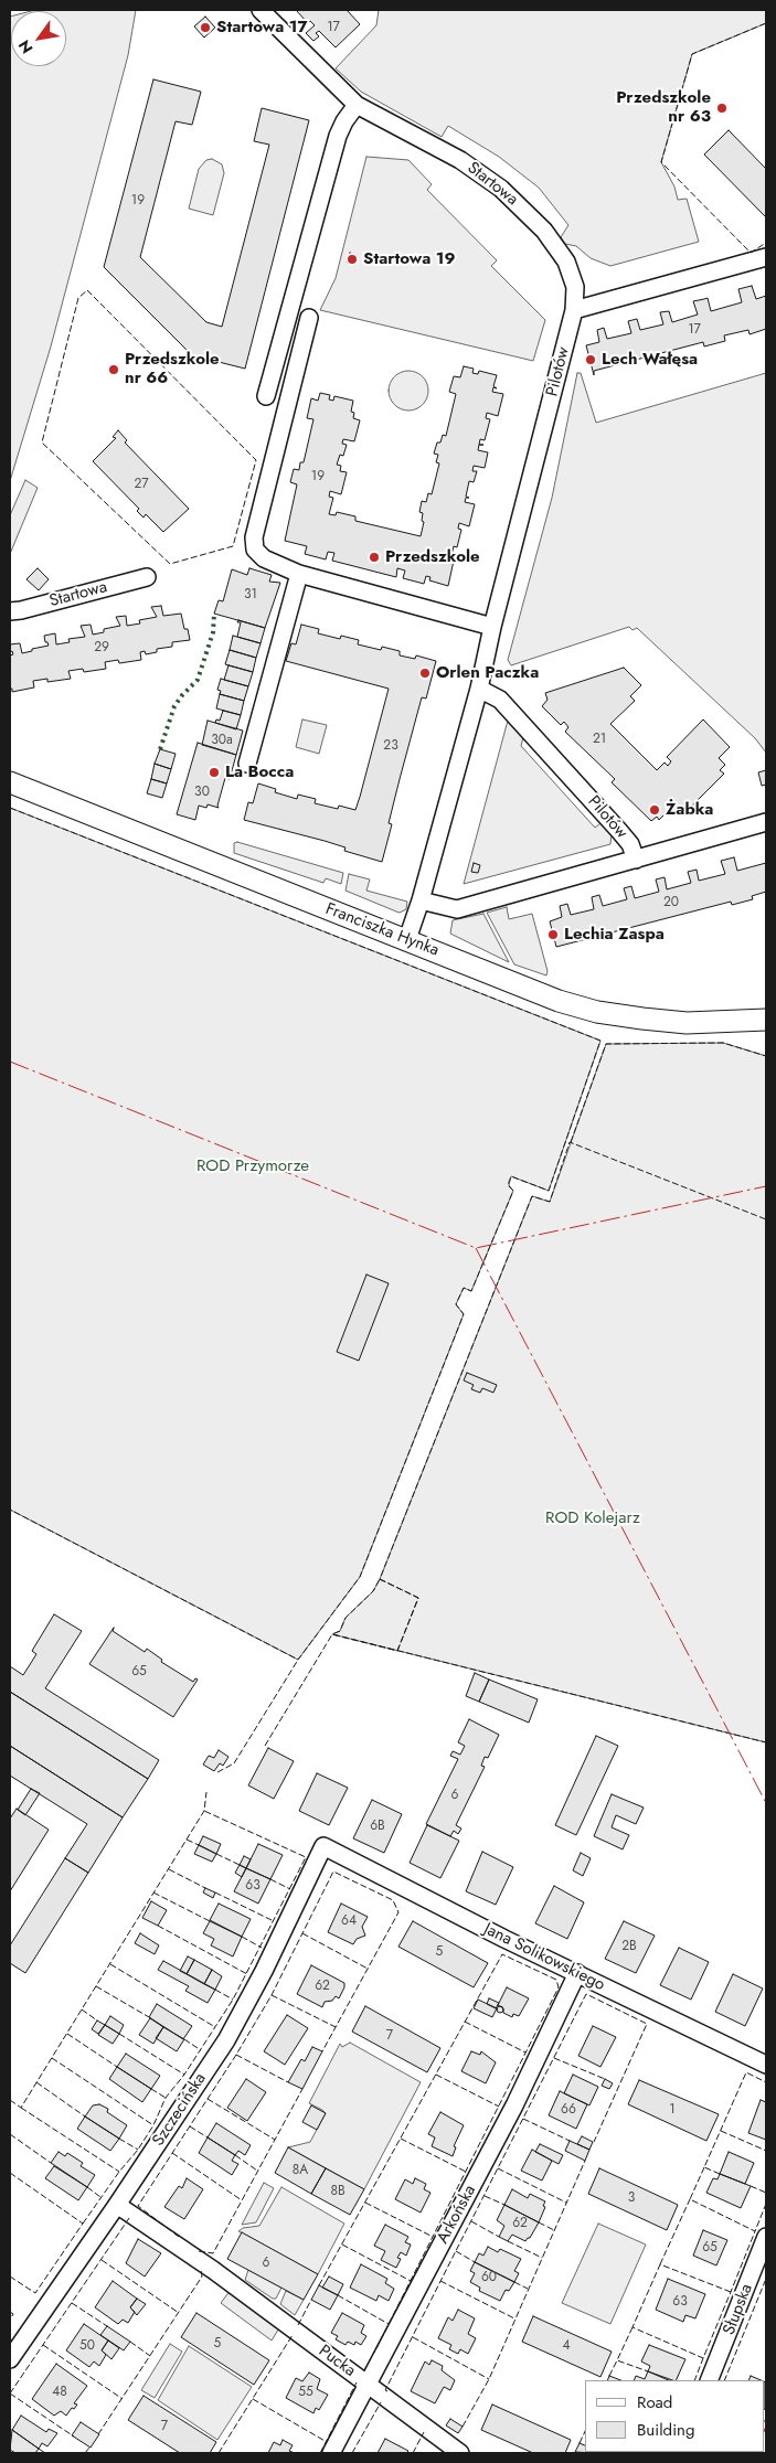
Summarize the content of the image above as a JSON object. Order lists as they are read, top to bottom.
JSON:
{
  "streets": {
    "street": [
      "Startowa",
      "Pilotów",
      "Franciszka Hynka",
      "Jana Solikowskiego",
      "Szczecińska",
      "Arkońska",
      "Słupska",
      "Pucka"
    ]
  },
  "crossings": [
    ["Startowa", "Pilotów"],
    ["Pilotów", "Franciszka Hynka"],
    ["Jana Solikowskiego", "Szczecińska"],
    ["Jana Solikowskiego", "Arkońska"],
    ["Szczecińska", "Pucka"],
    ["Arkońska", "Pucka"]
  ],
  "parks": ["ROD Przymorze", "ROD Kolejarz"],
  "places": [
    "Startowa 17",
    "Przedszkole nr 63",
    "Startowa 19",
    "Lech Wałęsa",
    "Przedszkole nr 66",
    "Przedszkole",
    "Orlen Paczka",
    "La Bocca",
    "Żabka",
    "Lechia Zaspa"
  ],
  "house_numbers": [
    "17",
    "19",
    "17",
    "19",
    "27",
    "31",
    "29",
    "21",
    "30a",
    "23",
    "30",
    "20",
    "65",
    "6",
    "6B",
    "63",
    "64",
    "2B",
    "5",
    "62",
    "7",
    "66",
    "1",
    "8A",
    "8B",
    "3",
    "62",
    "65",
    "6",
    "60",
    "63",
    "5",
    "50",
    "4",
    "48",
    "55",
    "7"
  ],
  "legend": ["Road", "Building"],
  "north": "bottom left"
}
